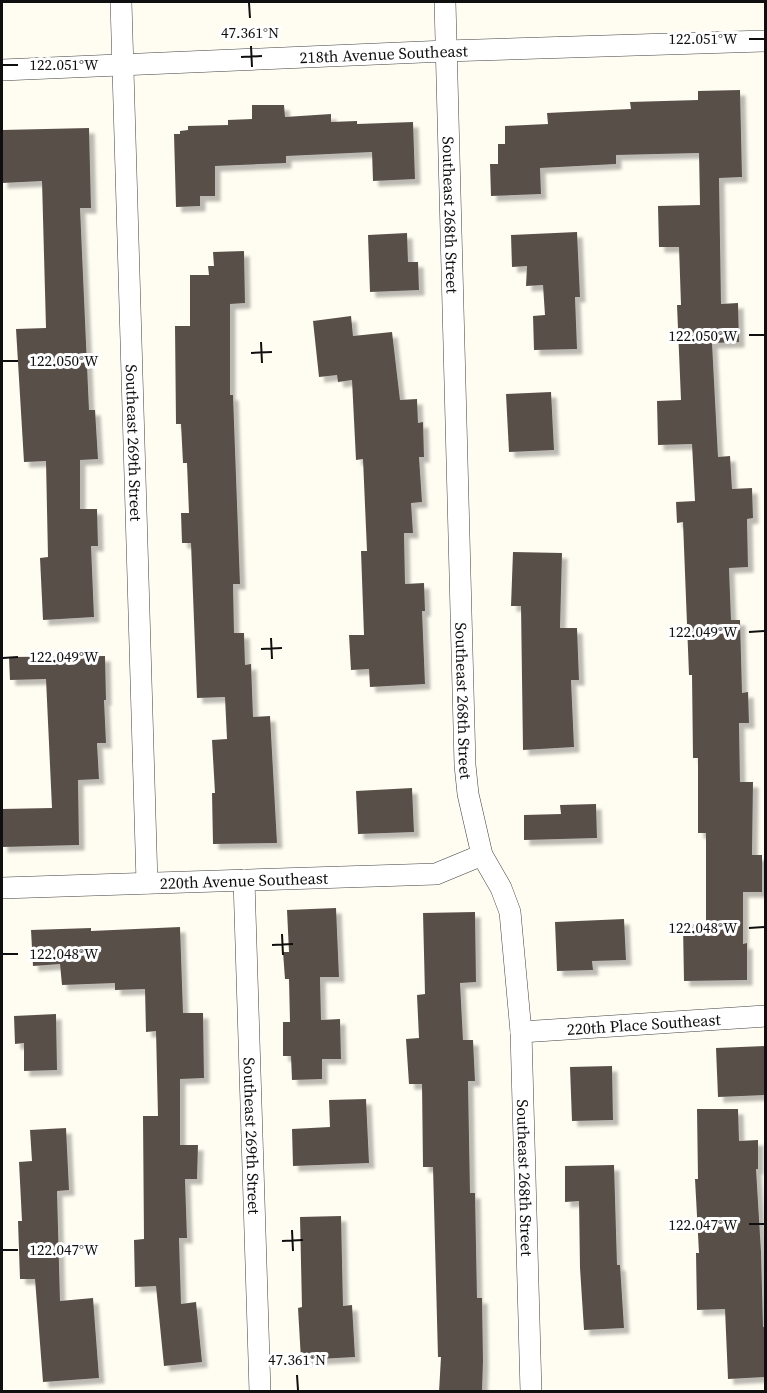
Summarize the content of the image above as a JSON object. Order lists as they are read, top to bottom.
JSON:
{
  "streets": {
    "street": [
      "218th Avenue Southeast",
      "Southeast 268th Street",
      "Southeast 269th Street",
      "220th Avenue Southeast",
      "220th Place Southeast"
    ]
  },
  "crossings": [
    ["218th Avenue Southeast", "Southeast 268th Street"],
    ["218th Avenue Southeast", "Southeast 269th Street"],
    ["Southeast 268th Street", "220th Avenue Southeast"],
    ["Southeast 268th Street", "220th Place Southeast"],
    ["Southeast 269th Street", "220th Avenue Southeast"]
  ],
  "coordinates": [
    "47.361°N",
    "122.051°W",
    "122.050°W",
    "122.049°W",
    "122.048°W",
    "122.047°W"
  ]
}
